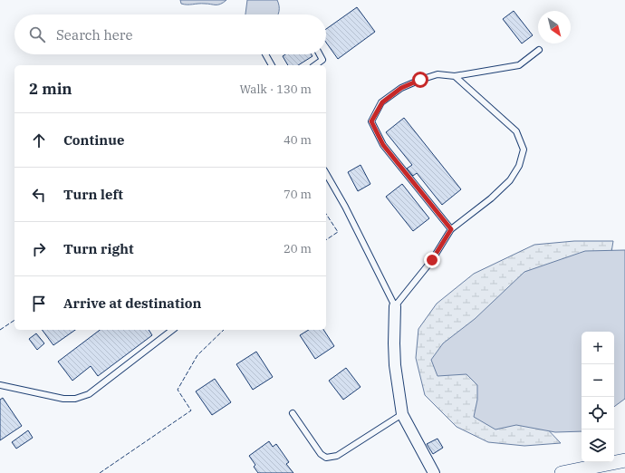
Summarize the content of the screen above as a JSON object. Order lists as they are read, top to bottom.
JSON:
{
  "north": "bottom right",
  "page": {
    "search": "Search here",
    "heading": ["2 min", "Walk · 130 m"],
    "list": [
      ["Continue", "40 m"],
      ["Turn left", "70 m"],
      ["Turn right", "20 m"],
      "Arrive at destination"
    ],
    "map_buttons": ["+", "−"]
  }
}
